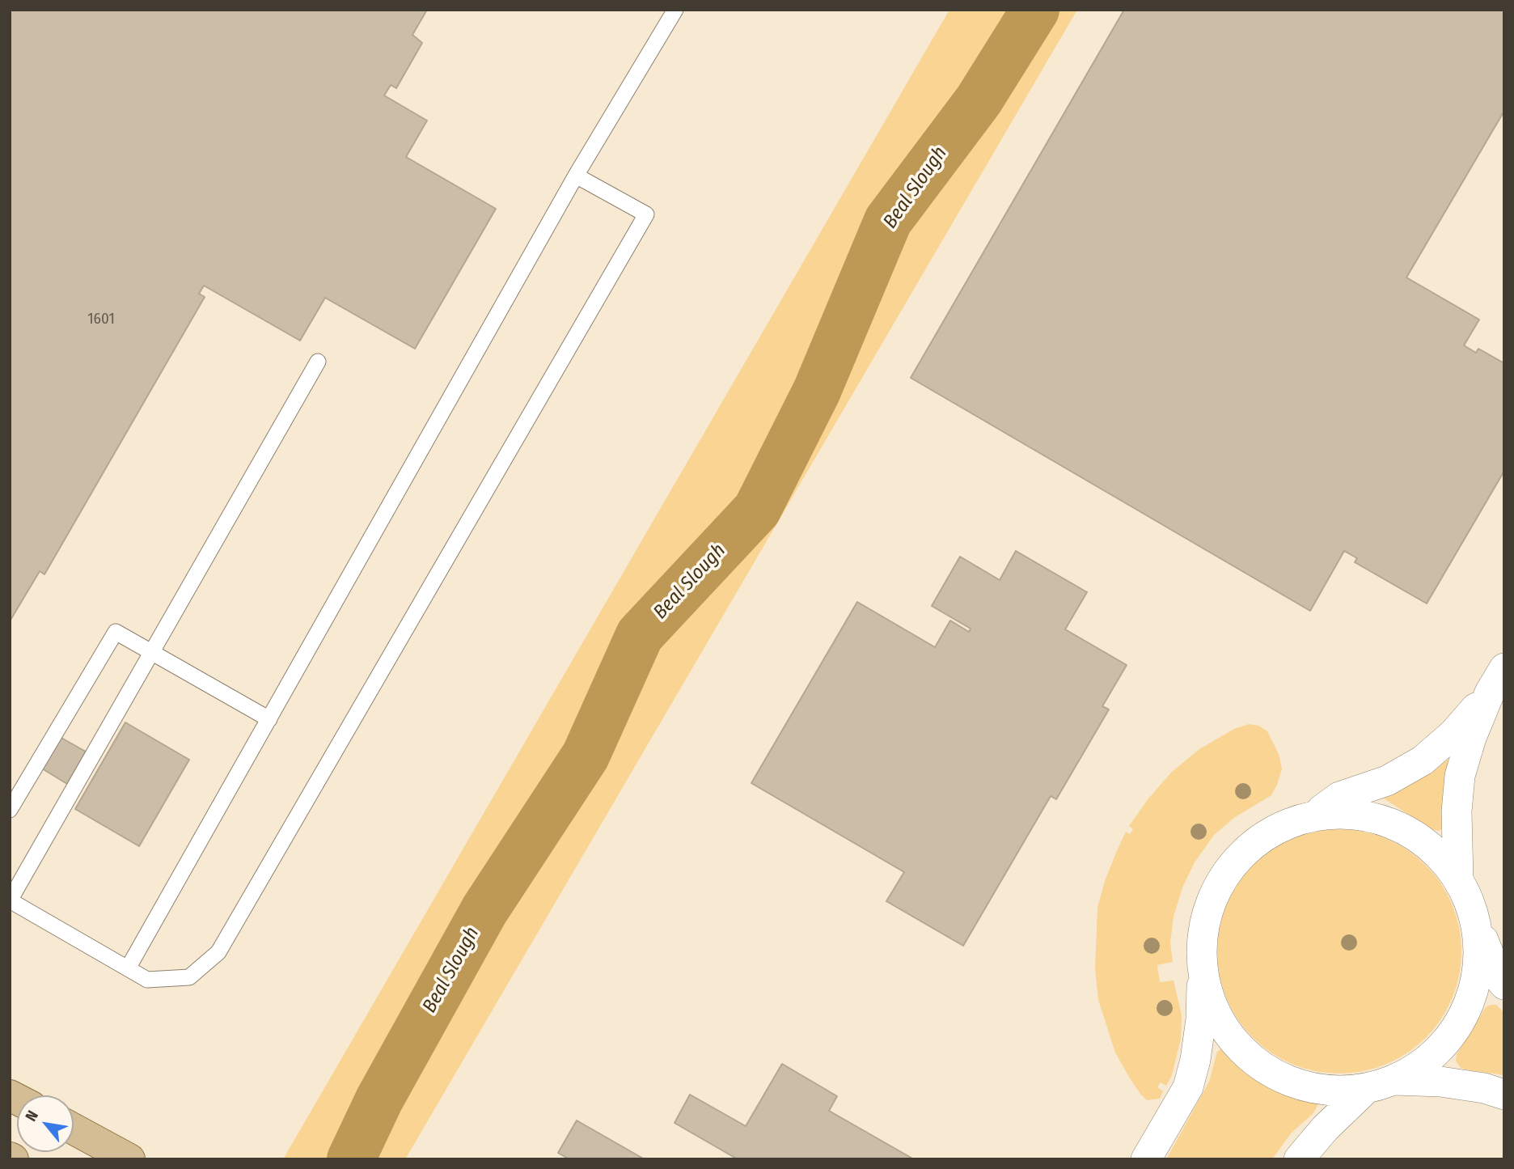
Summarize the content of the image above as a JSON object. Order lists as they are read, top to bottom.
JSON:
{
  "water": ["Beal Slough"],
  "house_numbers": ["1601"],
  "north": "top left"
}
